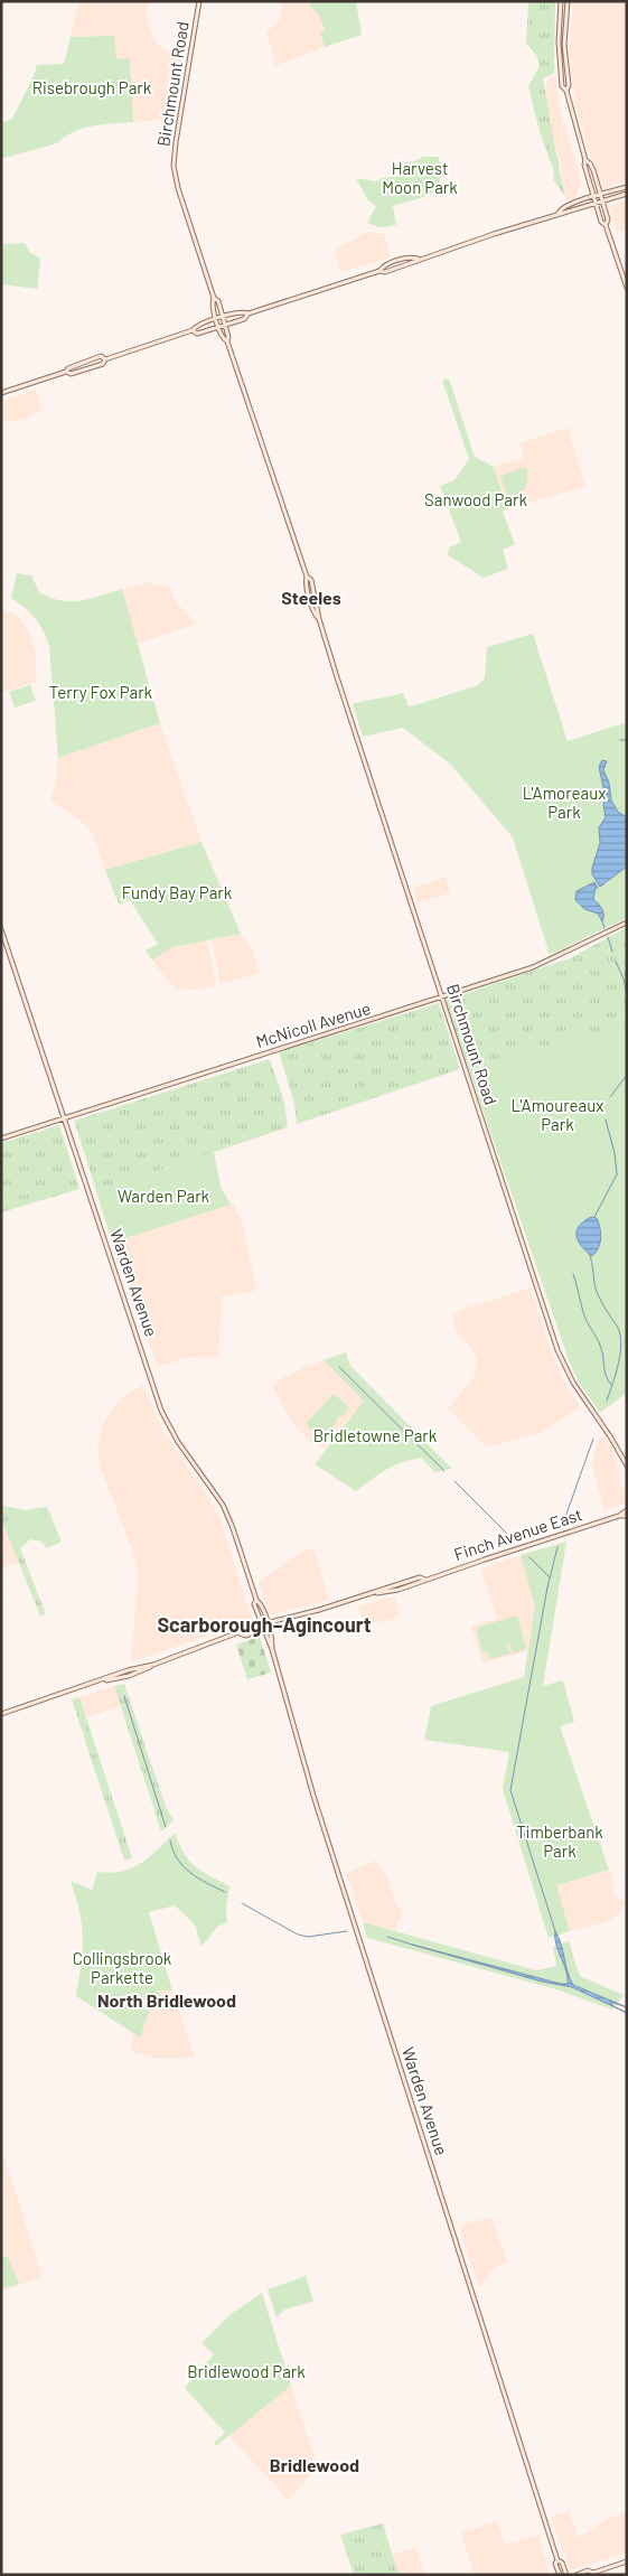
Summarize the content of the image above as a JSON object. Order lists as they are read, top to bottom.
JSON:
{
  "streets": {
    "main road": [
      "Birchmount Road",
      "McNicoll Avenue",
      "Warden Avenue",
      "Finch Avenue East"
    ]
  },
  "crossings": [
    ["Birchmount Road", "McNicoll Avenue"],
    ["McNicoll Avenue", "Warden Avenue"],
    ["Warden Avenue", "Finch Avenue East"]
  ],
  "districts": [
    "Steeles",
    "Scarborough–Agincourt",
    "North Bridlewood",
    "Bridlewood"
  ],
  "parks": [
    "Risebrough Park",
    "Harvest Moon Park",
    "Sanwood Park",
    "Terry Fox Park",
    "L'Amoreaux Park",
    "Fundy Bay Park",
    "L'Amoureaux Park",
    "Warden Park",
    "Bridletowne Park",
    "Timberbank Park",
    "Collingsbrook Parkette",
    "Bridlewood Park"
  ]
}
